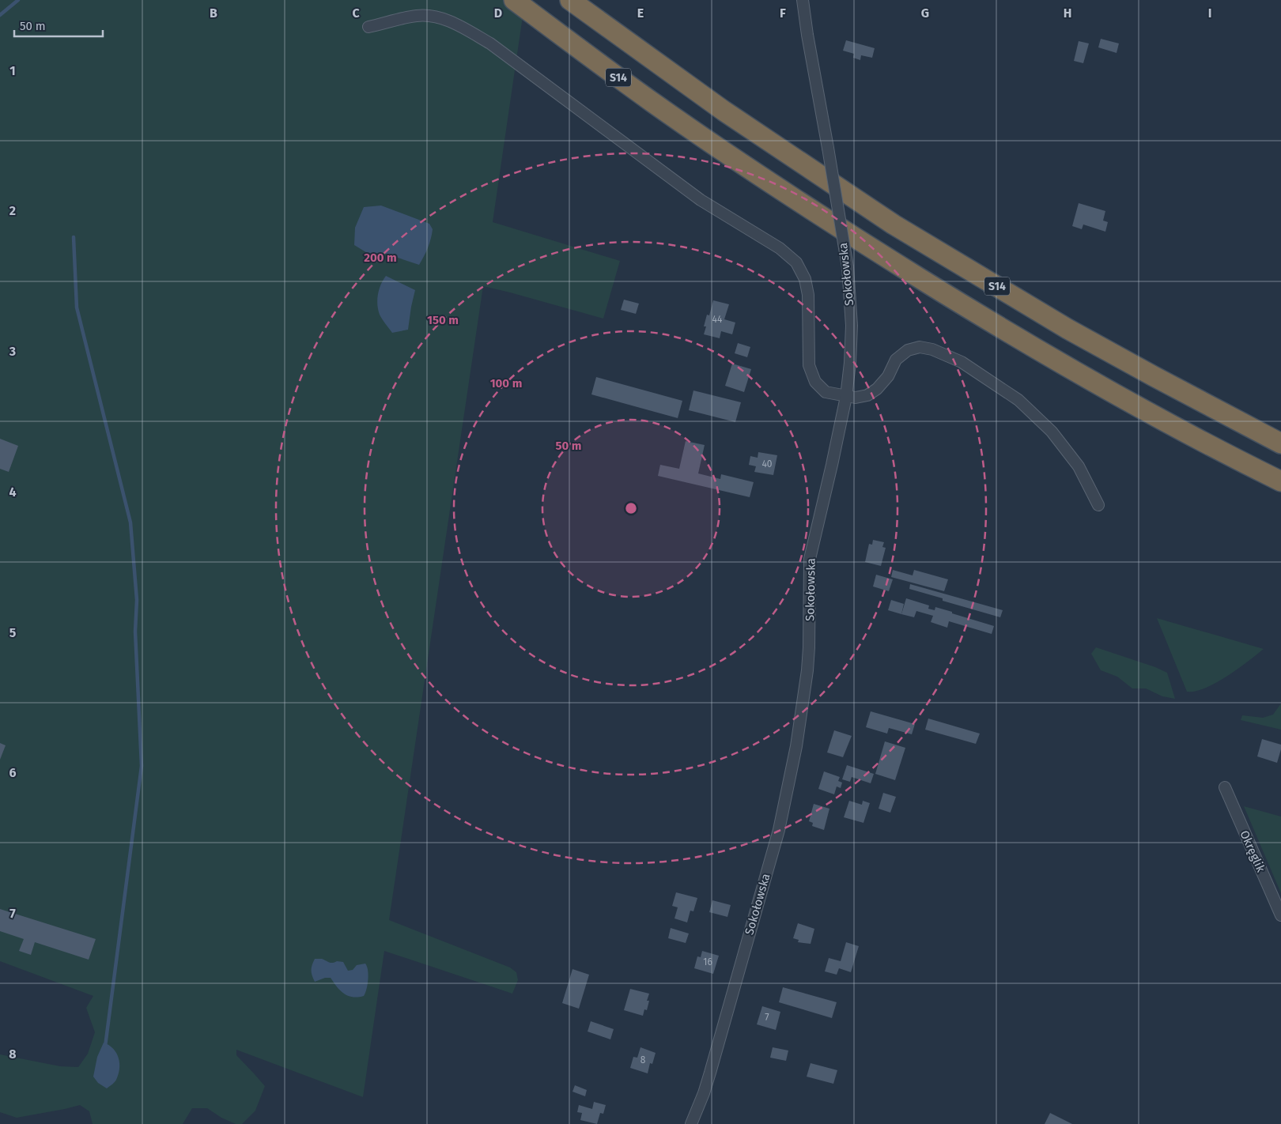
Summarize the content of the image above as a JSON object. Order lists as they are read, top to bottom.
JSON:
{
  "streets": {
    "highway": ["S14"],
    "street": ["Sokołowska", "Okręglik"]
  },
  "house_numbers": [
    "44",
    "40",
    "16",
    "7",
    "8"
  ],
  "scale_bar": "50 m",
  "grid": {
    "columns": [
      "B",
      "C",
      "D",
      "E",
      "F",
      "G",
      "H",
      "I"
    ],
    "rows": [
      "1",
      "2",
      "3",
      "4",
      "5",
      "6",
      "7",
      "8"
    ]
  },
  "rings": [
    "200 m",
    "150 m",
    "100 m",
    "50 m"
  ]
}
